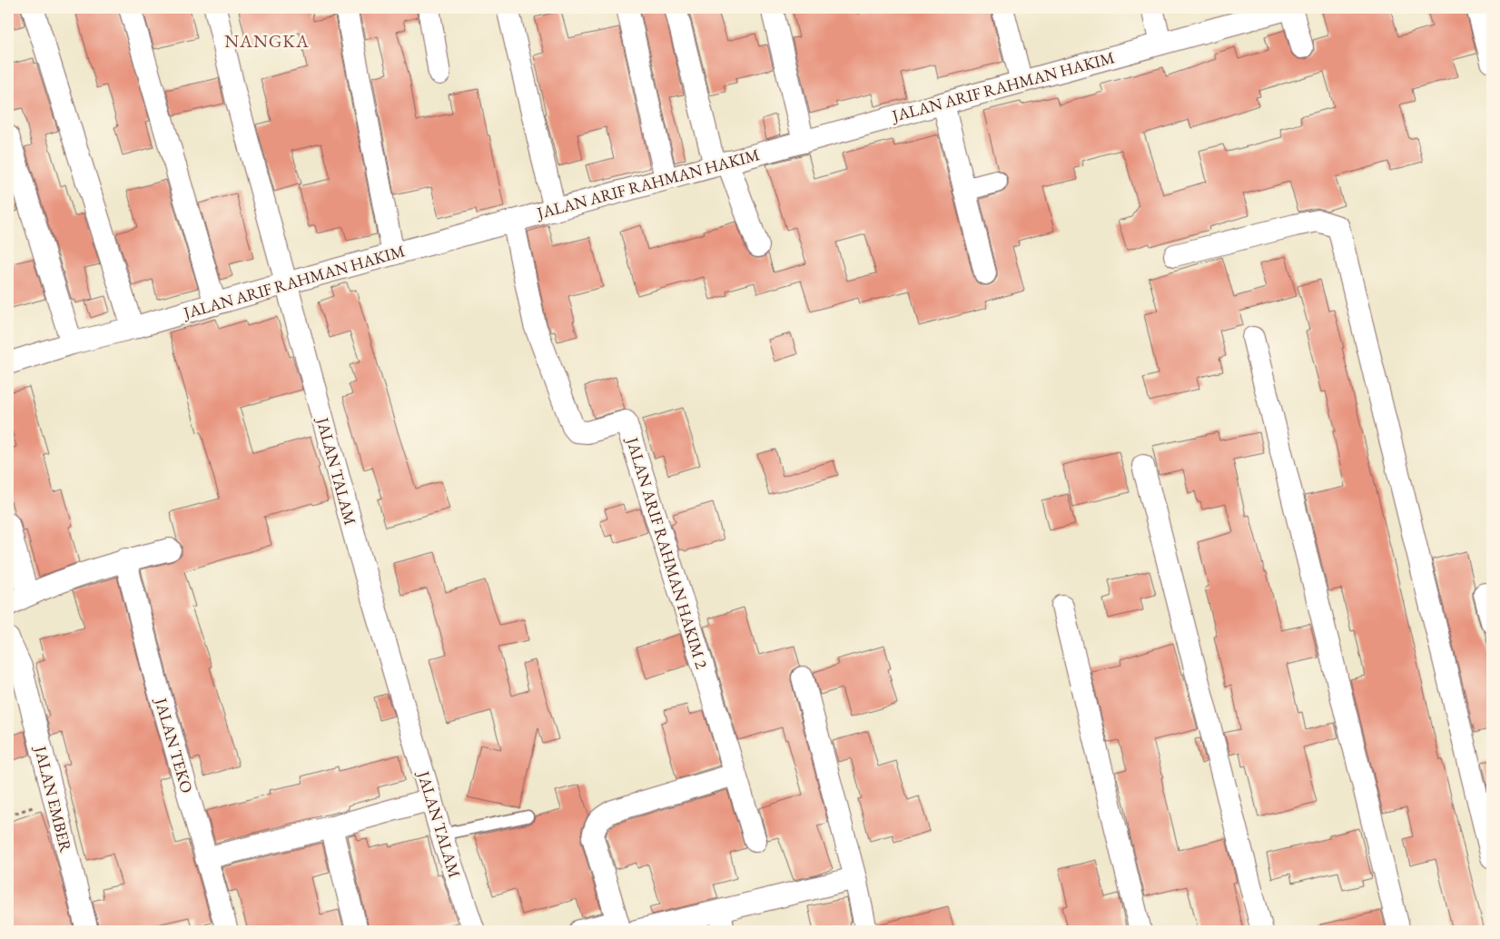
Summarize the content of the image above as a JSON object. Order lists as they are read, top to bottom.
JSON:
{
  "streets": {
    "street": [
      "JALAN ARIF RAHMAN HAKIM",
      "JALAN TALAM",
      "JALAN ARIF RAHMAN HAKIM 2",
      "JALAN TEKO",
      "JALAN EMBER"
    ]
  },
  "crossings": [
    ["JALAN ARIF RAHMAN HAKIM", "JALAN TALAM"],
    ["JALAN ARIF RAHMAN HAKIM", "JALAN ARIF RAHMAN HAKIM 2"]
  ],
  "districts": ["NANGKA"]
}
